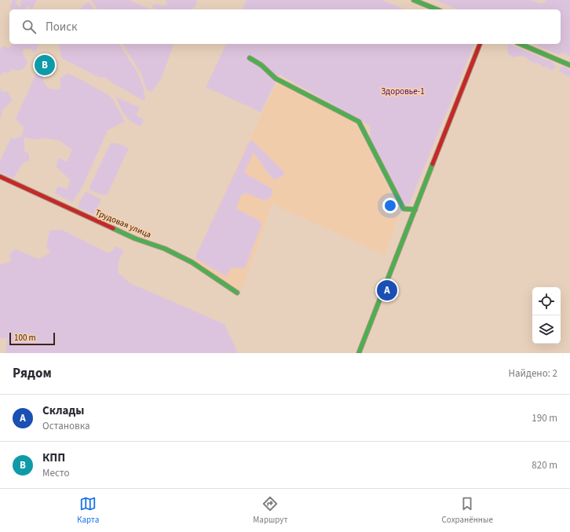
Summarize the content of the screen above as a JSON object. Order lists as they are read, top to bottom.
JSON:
{
  "streets": {
    "street": ["Трудовая улица"]
  },
  "parks": ["Здоровье-1"],
  "scale_bar": "100 m",
  "page": {
    "search": "Поиск",
    "pins": ["B", "A"],
    "scale": "100 m",
    "heading": ["Рядом", "Найдено: 2"],
    "list": [
      {
        "mark": "A",
        "name": "Склады",
        "note": "Остановка",
        "value": "190 m"
      },
      {
        "mark": "B",
        "name": "КПП",
        "note": "Место",
        "value": "820 m"
      }
    ],
    "nav": ["Карта", "Маршрут", "Сохранённые"]
  }
}
